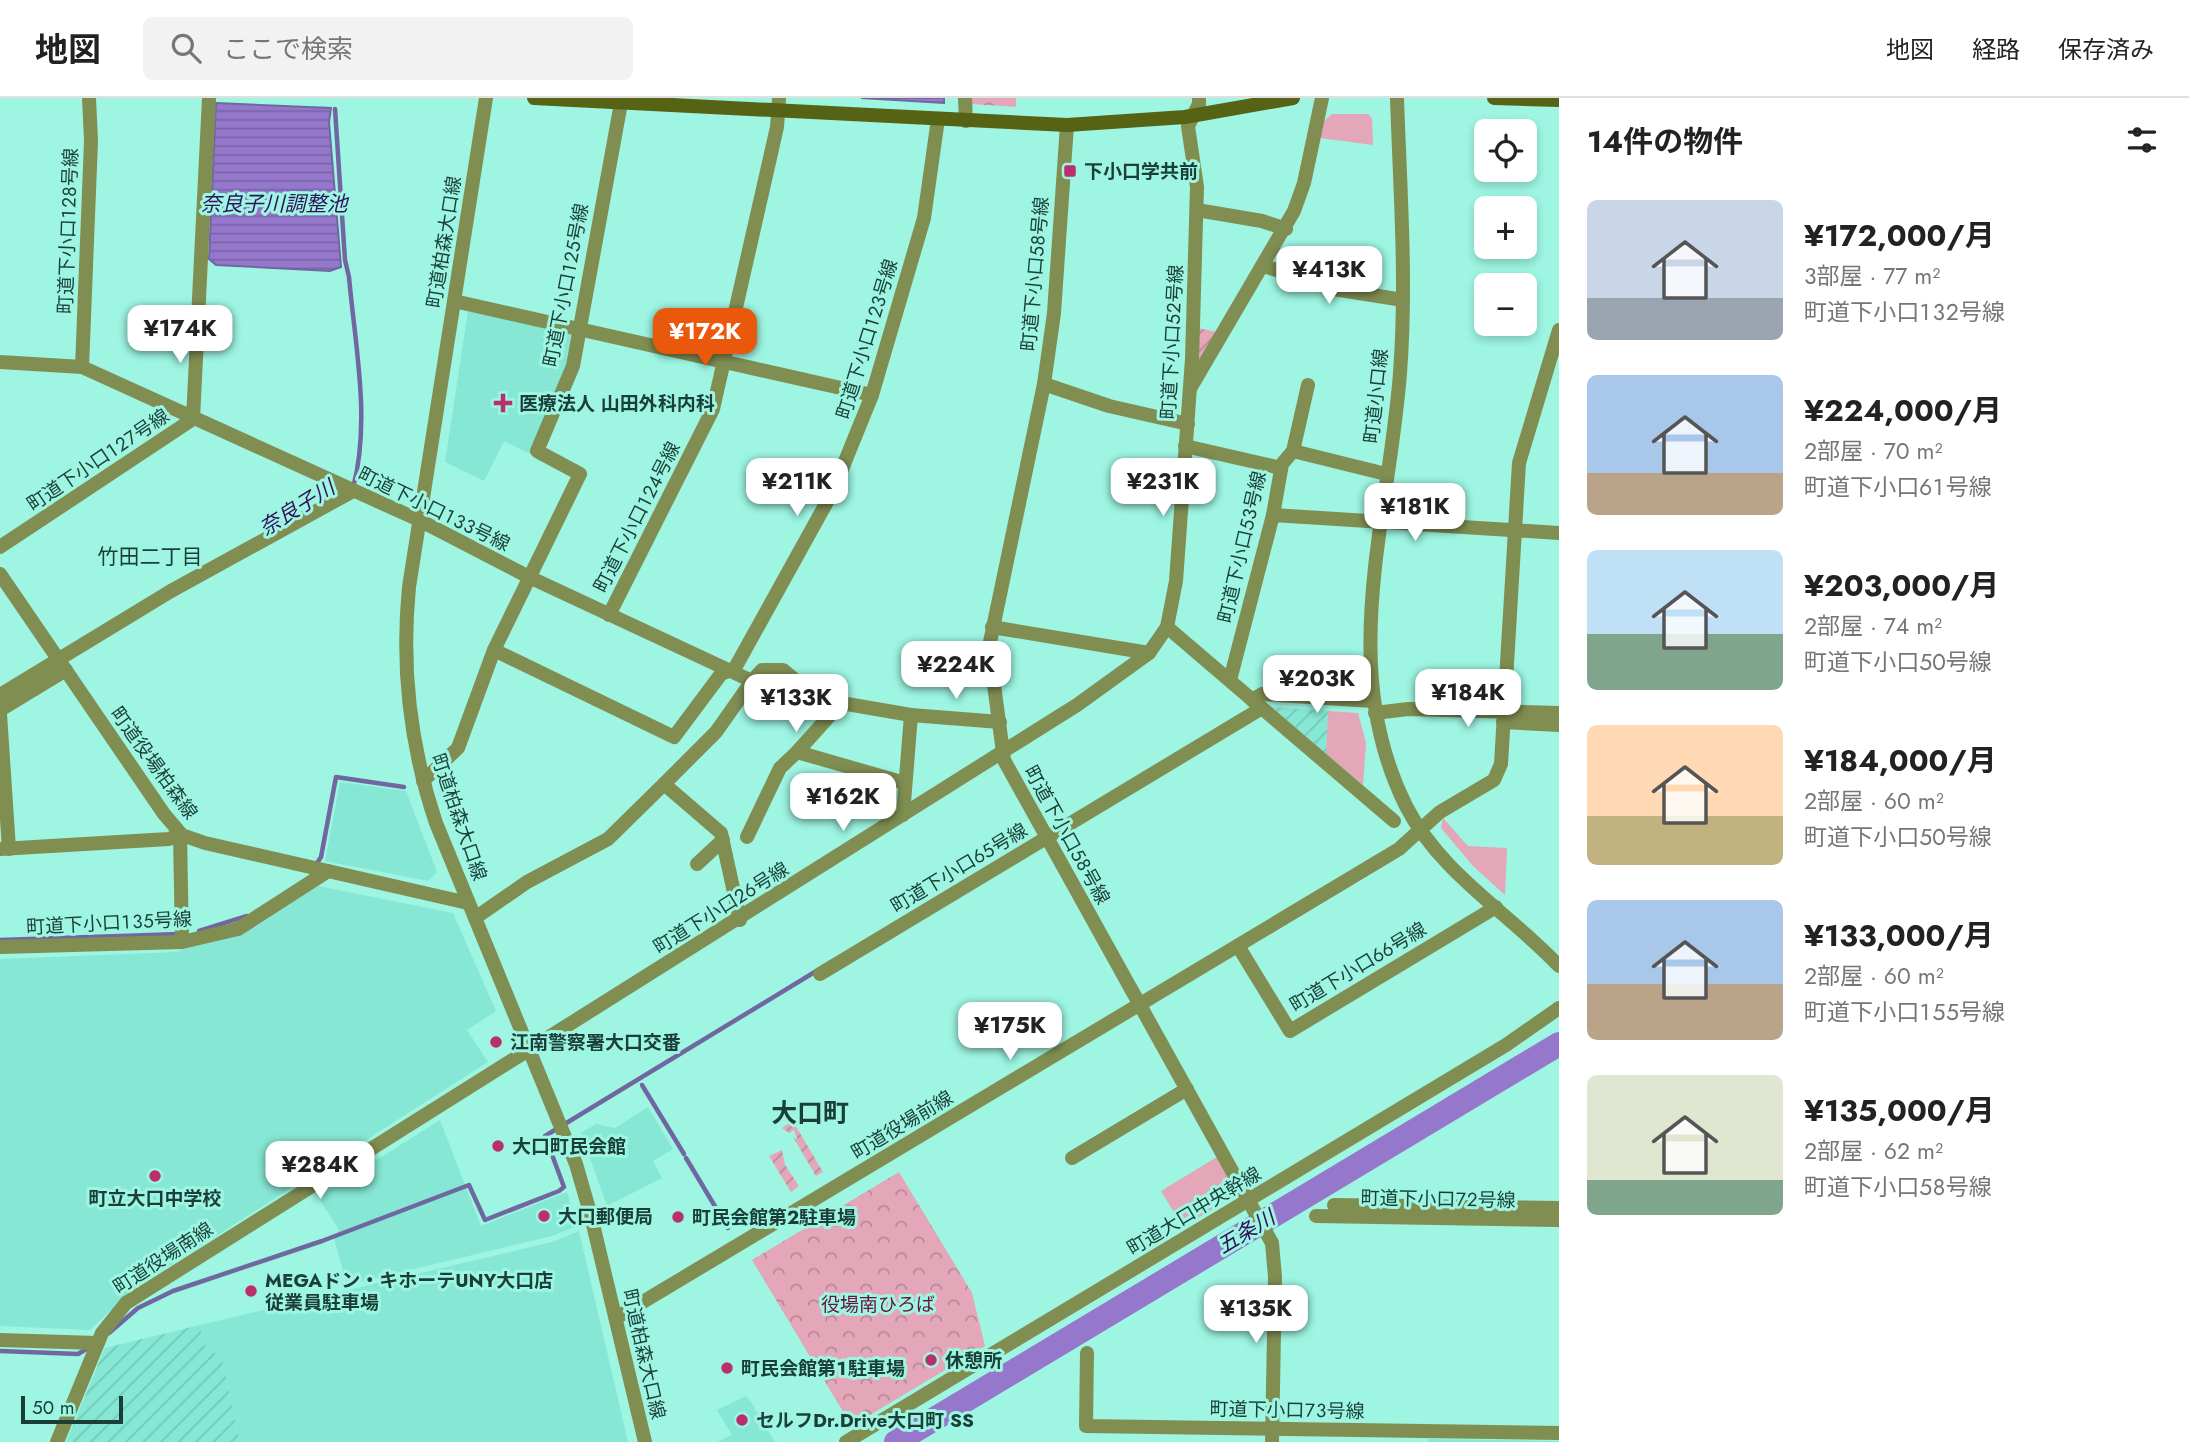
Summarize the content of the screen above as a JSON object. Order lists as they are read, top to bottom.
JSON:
{
  "streets": {
    "street": [
      "町道下小口１２８号線",
      "町道柏森大口線",
      "町道下小口５８号線",
      "町道下小口１２５号線",
      "町道下小口１２３号線",
      "町道下小口５２号線",
      "町道小口線",
      "町道下小口１２７号線",
      "町道下小口１３３号線",
      "町道下小口１２４号線",
      "町道下小口５３号線",
      "町道役場柏森線",
      "町道下小口６５号線",
      "町道下小口２６号線",
      "町道下小口１３５号線",
      "町道下小口６６号線",
      "町道役場前線",
      "町道下小口７２号線",
      "町道大口中央幹線",
      "町道役場南線",
      "町道下小口７３号線"
    ]
  },
  "crossings": [
    ["町道下小口１２８号線", "町道下小口１３３号線"],
    ["町道柏森大口線", "町道下小口１２５号線"],
    ["町道柏森大口線", "町道下小口１３３号線"],
    ["町道柏森大口線", "町道役場柏森線"],
    ["町道柏森大口線", "町道下小口２６号線"],
    ["町道柏森大口線", "町道役場前線"],
    ["町道柏森大口線", "町道役場南線"],
    ["町道下小口５８号線", "町道下小口６５号線"],
    ["町道下小口５８号線", "町道下小口２６号線"],
    ["町道下小口５８号線", "町道役場前線"],
    ["町道下小口５８号線", "町道大口中央幹線"],
    ["町道下小口５８号線", "町道下小口７３号線"],
    ["町道下小口１２５号線", "町道下小口１２３号線"],
    ["町道下小口１２５号線", "町道下小口１３３号線"],
    ["町道下小口１２３号線", "町道下小口１３３号線"],
    ["町道下小口５２号線", "町道下小口２６号線"],
    ["町道小口線", "町道下小口６６号線"],
    ["町道小口線", "町道役場前線"],
    ["町道下小口１２７号線", "町道下小口１３３号線"],
    ["町道下小口１３３号線", "町道下小口１２４号線"],
    ["町道役場柏森線", "町道下小口１３５号線"],
    ["町道下小口２６号線", "町道役場南線"],
    ["町道下小口６６号線", "町道役場前線"]
  ],
  "districts": ["竹田二丁目", "大口町"],
  "water": ["奈良子川調整池", "奈良子川", "五条川"],
  "parks": ["役場南ひろば"],
  "places": {
    "transit": ["下小口学共前"],
    "health": ["医療法人 山田外科内科"],
    "other": [
      "江南警察署大口交番",
      "大口町民会館",
      "町立大口中学校",
      "大口郵便局",
      "町民会館第２駐車場",
      "MEGAドン・キホーテUNY大口店 従業員駐車場",
      "休憩所",
      "町民会館第１駐車場",
      "セルフDr.Drive大口町 SS"
    ]
  },
  "scale_bar": "50 m",
  "page": {
    "header": "地図",
    "search": "ここで検索",
    "nav": ["地図", "経路", "保存済み"],
    "heading": "14件の物件",
    "map_buttons": ["+", "−"],
    "list": [
      {
        "name": "¥172,000/月",
        "note": "3部屋 · 77 m² · 町道下小口１３２号線"
      },
      {
        "name": "¥224,000/月",
        "note": "2部屋 · 70 m² · 町道下小口６１号線"
      },
      {
        "name": "¥203,000/月",
        "note": "2部屋 · 74 m² · 町道下小口５０号線"
      },
      {
        "name": "¥184,000/月",
        "note": "2部屋 · 60 m² · 町道下小口５０号線"
      },
      {
        "name": "¥133,000/月",
        "note": "2部屋 · 60 m² · 町道下小口１５５号線"
      },
      {
        "name": "¥135,000/月",
        "note": "2部屋 · 62 m² · 町道下小口５８号線"
      }
    ],
    "price": [
      "¥413K",
      "¥174K",
      "¥172K",
      "¥211K",
      "¥231K",
      "¥181K",
      "¥224K",
      "¥203K",
      "¥184K",
      "¥133K",
      "¥162K",
      "¥175K",
      "¥284K",
      "¥135K"
    ],
    "scale": "50 m"
  }
}
